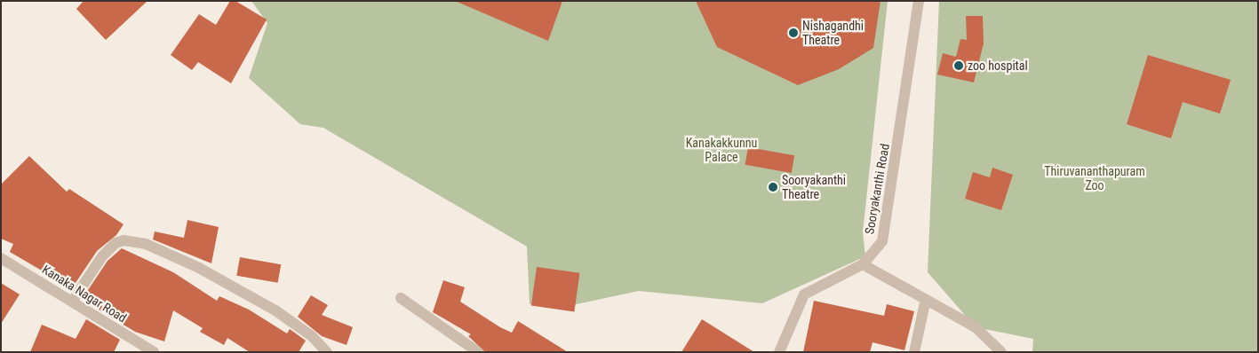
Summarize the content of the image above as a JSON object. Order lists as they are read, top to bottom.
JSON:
{
  "streets": {
    "street": ["Sooryakanthi Road", "Kanaka Nagar Road"]
  },
  "parks": ["Kanakakkunnu Palace", "Thiruvananthapuram Zoo"],
  "places": ["Nishagandhi Theatre", "zoo hospital", "Sooryakanthi Theatre"]
}
